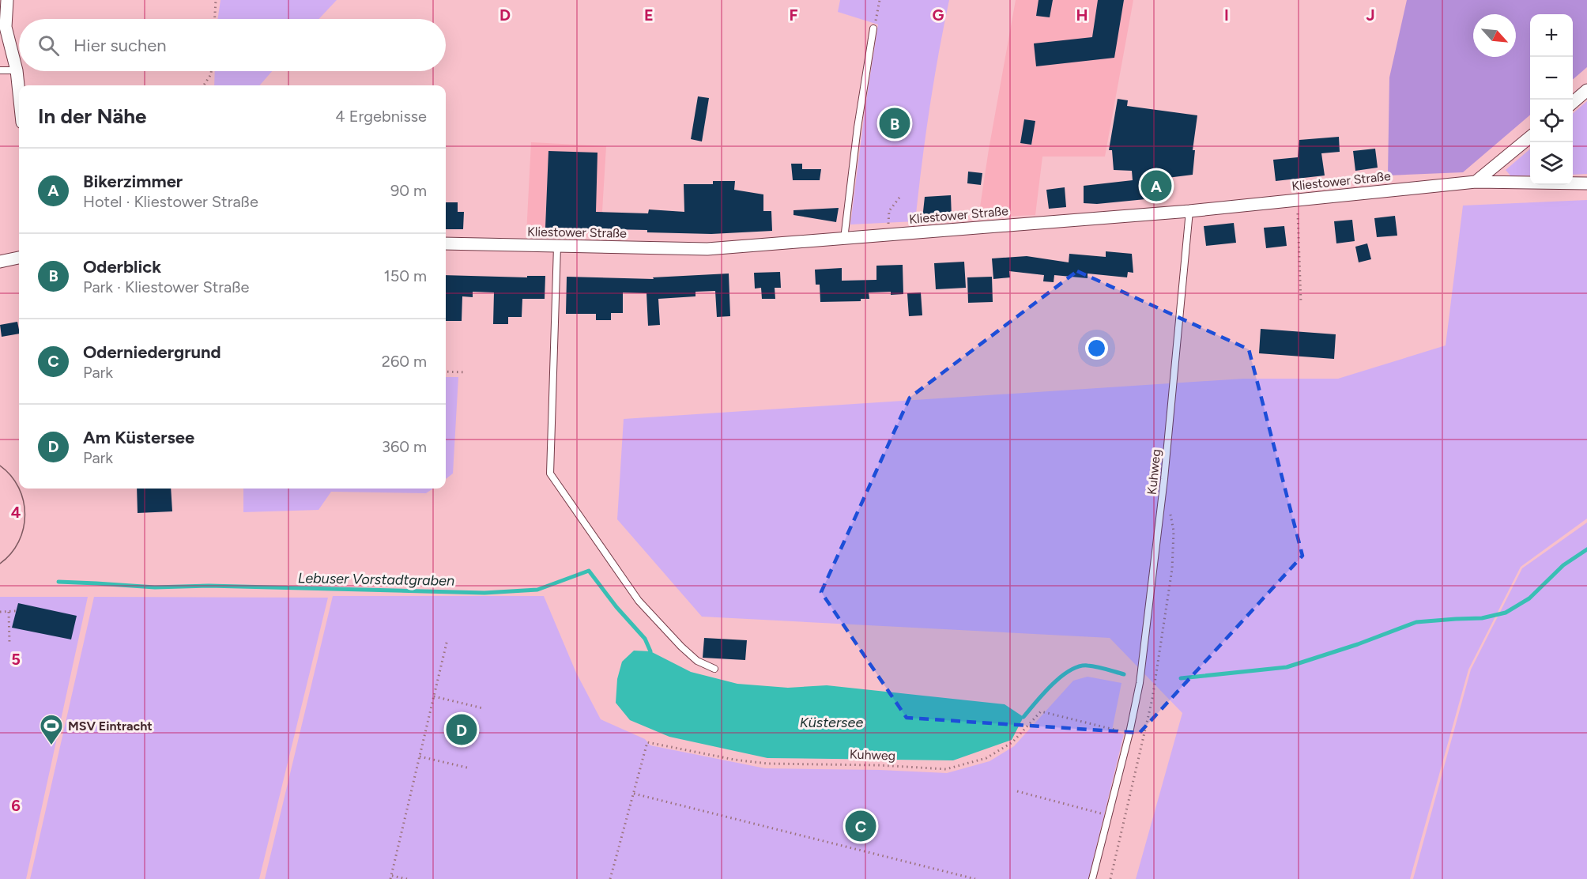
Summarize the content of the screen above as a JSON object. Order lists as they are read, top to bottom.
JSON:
{
  "streets": {
    "street": ["Kliestower Straße"],
    "lane": ["Kuhweg"]
  },
  "crossings": [
    ["Kliestower Straße", "Kuhweg"]
  ],
  "water": ["Lebuser Vorstadtgraben", "Küstersee"],
  "places": {
    "sports": ["MSV Eintracht"]
  },
  "north": "bottom right",
  "page": {
    "map_buttons": ["+", "−"],
    "search": "Hier suchen",
    "heading": ["In der Nähe", "4 Ergebnisse"],
    "pins": [
      "B",
      "A",
      "D",
      "C"
    ],
    "list": [
      {
        "mark": "A",
        "name": "Bikerzimmer",
        "note": "Hotel · Kliestower Straße",
        "value": "90 m"
      },
      {
        "mark": "B",
        "name": "Oderblick",
        "note": "Park · Kliestower Straße",
        "value": "150 m"
      },
      {
        "mark": "C",
        "name": "Oderniedergrund",
        "note": "Park",
        "value": "260 m"
      },
      {
        "mark": "D",
        "name": "Am Küstersee",
        "note": "Park",
        "value": "360 m"
      }
    ]
  },
  "grid": {
    "columns": [
      "D",
      "E",
      "F",
      "G",
      "H",
      "I",
      "J"
    ],
    "rows": ["4", "5", "6"]
  }
}
